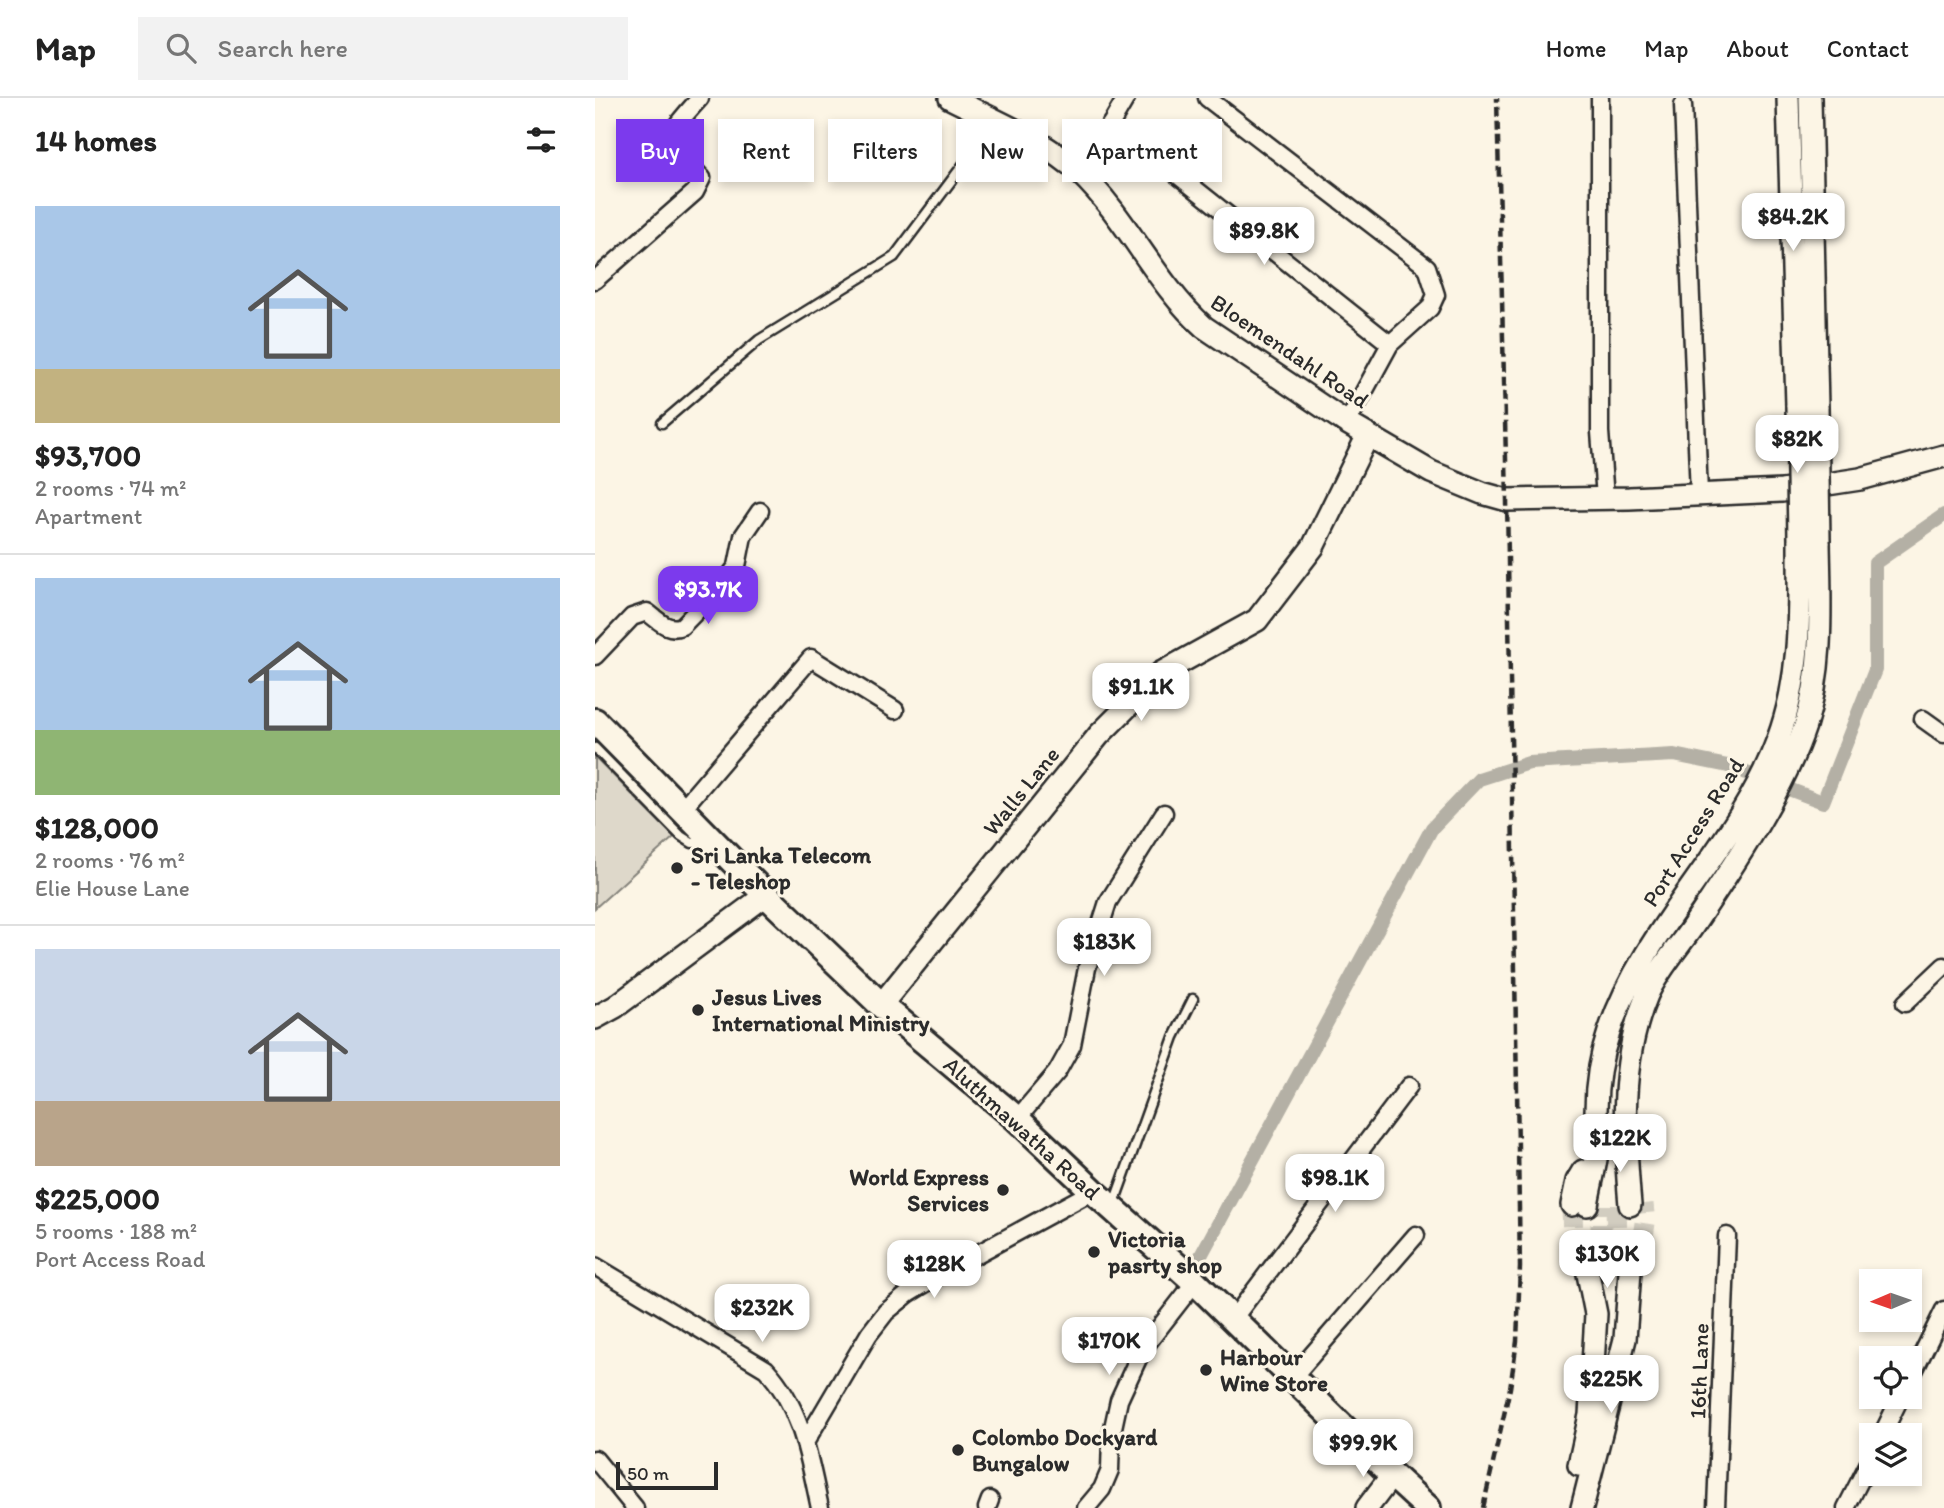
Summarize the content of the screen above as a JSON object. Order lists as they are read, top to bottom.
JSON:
{
  "streets": {
    "main road": [
      "Bloemendahl Road",
      "Walls Lane",
      "Port Access Road",
      "Aluthmawatha Road"
    ],
    "street": ["16th Lane"]
  },
  "crossings": [
    ["Bloemendahl Road", "Walls Lane"],
    ["Walls Lane", "Aluthmawatha Road"]
  ],
  "places": [
    "Sri Lanka Telecom - Teleshop",
    "Jesus Lives International Ministry",
    "World Express Services",
    "Victoria pasrty shop",
    "Harbour Wine Store",
    "Colombo Dockyard Bungalow"
  ],
  "scale_bar": "50 m",
  "north": "left",
  "page": {
    "header": "Map",
    "search": "Search here",
    "nav": [
      "Home",
      "Map",
      "About",
      "Contact"
    ],
    "heading": "14 homes",
    "chip": [
      "Buy",
      "Rent",
      "Filters",
      "New",
      "Apartment"
    ],
    "list": [
      {
        "name": "$93,700",
        "note": "2 rooms · 74 m² · Apartment"
      },
      {
        "name": "$128,000",
        "note": "2 rooms · 76 m² · Elie House Lane"
      },
      {
        "name": "$225,000",
        "note": "5 rooms · 188 m² · Port Access Road"
      }
    ],
    "price": [
      "$84.2K",
      "$89.8K",
      "$82K",
      "$93.7K",
      "$91.1K",
      "$183K",
      "$122K",
      "$98.1K",
      "$130K",
      "$128K",
      "$232K",
      "$170K",
      "$225K",
      "$99.9K"
    ],
    "scale": "50 m"
  }
}
